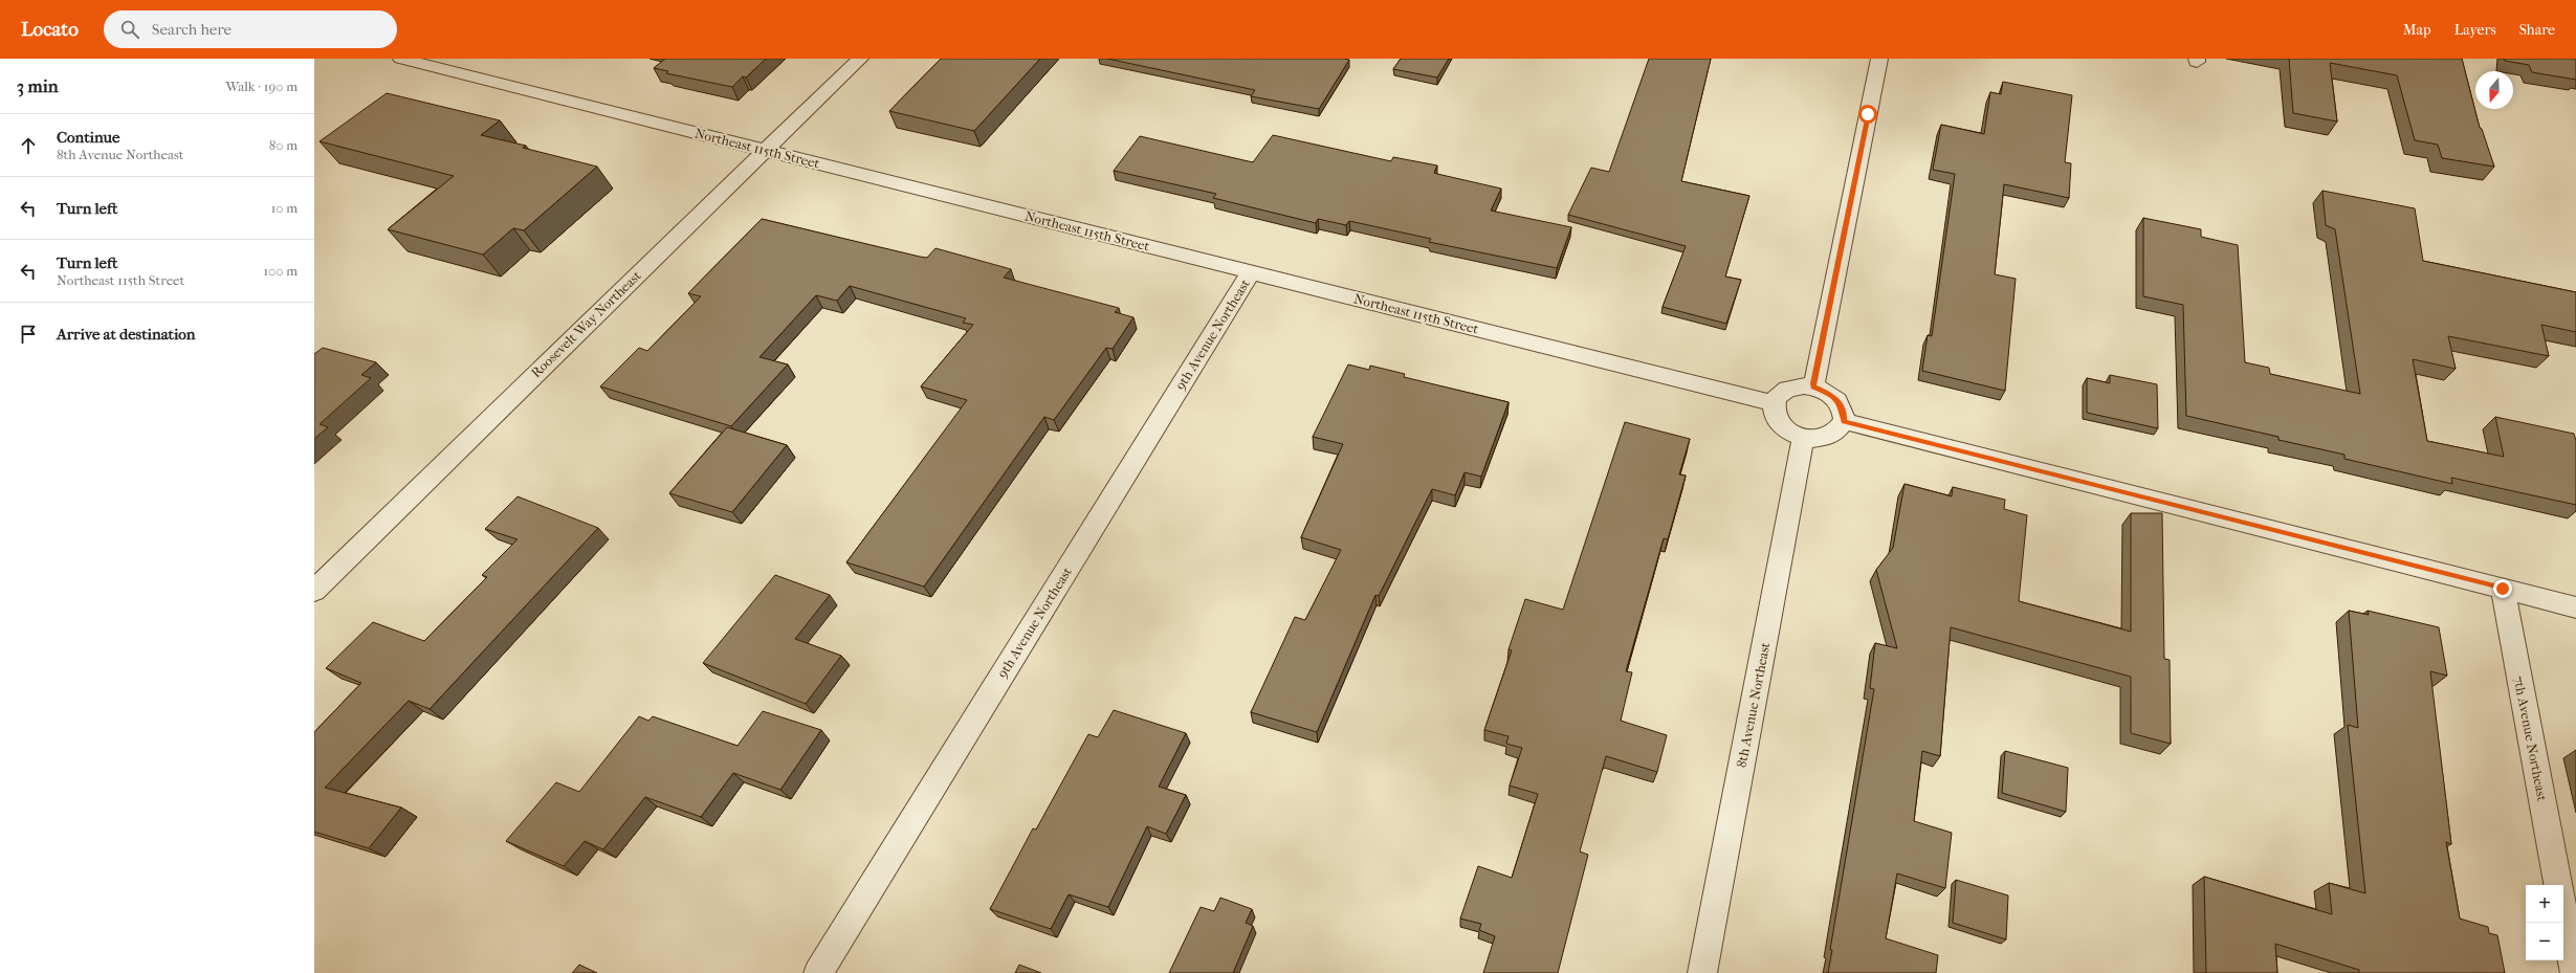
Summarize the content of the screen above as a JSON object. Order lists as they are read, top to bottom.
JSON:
{
  "streets": {
    "street": [
      "Northeast 115th Street",
      "Roosevelt Way Northeast",
      "9th Avenue Northeast",
      "8th Avenue Northeast",
      "7th Avenue Northeast"
    ]
  },
  "crossings": [
    ["Northeast 115th Street", "Roosevelt Way Northeast"],
    ["Northeast 115th Street", "9th Avenue Northeast"],
    ["Northeast 115th Street", "8th Avenue Northeast"]
  ],
  "north": "bottom",
  "page": {
    "header": "Locato",
    "search": "Search here",
    "nav": ["Map", "Layers", "Share"],
    "heading": ["3 min", "Walk · 190 m"],
    "list": [
      ["Continue", "8th Avenue Northeast", "80 m"],
      ["Turn left", "10 m"],
      ["Turn left", "Northeast 115th Street", "100 m"],
      "Arrive at destination"
    ],
    "map_buttons": ["+", "−"]
  }
}
